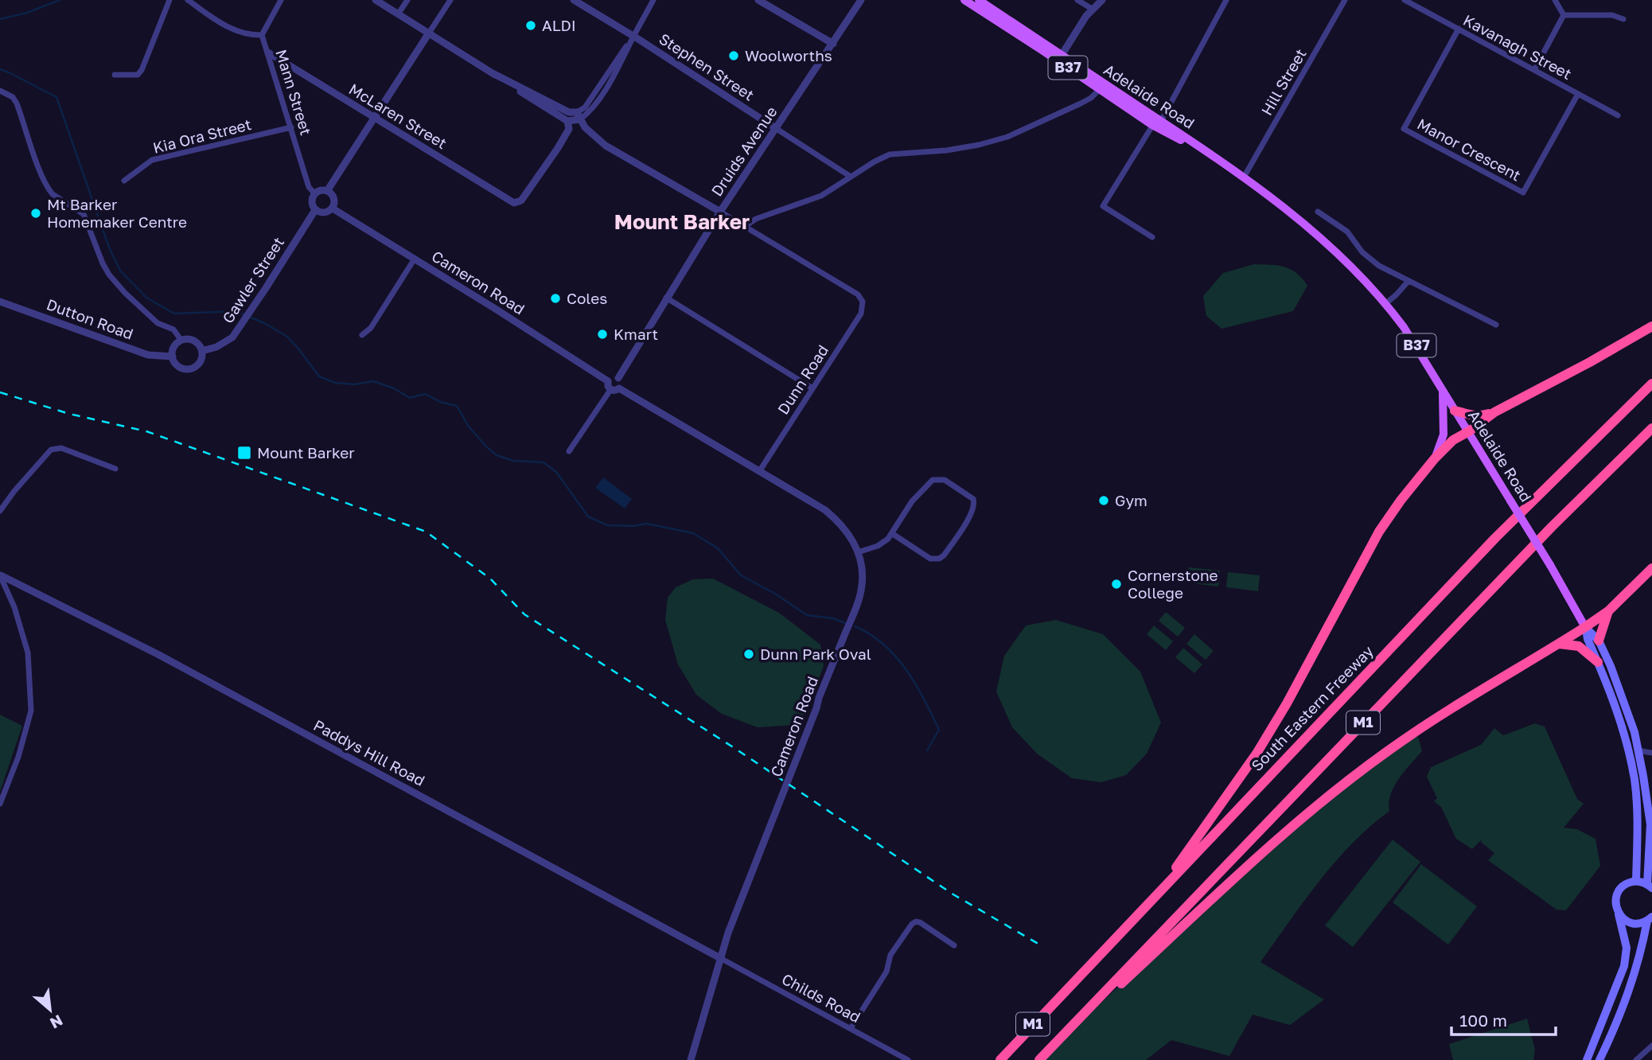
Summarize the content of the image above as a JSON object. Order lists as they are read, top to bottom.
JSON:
{
  "streets": {
    "highway": ["South Eastern Freeway", "M1"],
    "main road": ["B37", "Adelaide Road"],
    "street": [
      "Kavanagh Street",
      "Stephen Street",
      "Hill Street",
      "Mann Street",
      "McLaren Street",
      "Kia Ora Street",
      "Manor Crescent",
      "Druids Avenue",
      "Gawler Street",
      "Cameron Road",
      "Dutton Road",
      "Dunn Road",
      "Paddys Hill Road",
      "Childs Road"
    ]
  },
  "crossings": [
    ["Kavanagh Street", "Manor Crescent"],
    ["Stephen Street", "Druids Avenue"],
    ["Hill Street", "Adelaide Road"],
    ["Mann Street", "McLaren Street"],
    ["Mann Street", "Kia Ora Street"],
    ["Mann Street", "Gawler Street"],
    ["Mann Street", "Cameron Road"],
    ["Druids Avenue", "Cameron Road"],
    ["Gawler Street", "Cameron Road"],
    ["Gawler Street", "Dutton Road"],
    ["Cameron Road", "Dunn Road"],
    ["Cameron Road", "Paddys Hill Road"],
    ["Cameron Road", "Childs Road"],
    ["Paddys Hill Road", "Childs Road"]
  ],
  "districts": ["Mount Barker"],
  "places": {
    "other": [
      "ALDI",
      "Woolworths",
      "Mt Barker Homemaker Centre",
      "Coles",
      "Kmart",
      "Gym",
      "Cornerstone College",
      "Dunn Park Oval"
    ],
    "transit": ["Mount Barker"]
  },
  "scale_bar": "100 m",
  "north": "bottom right"
}
